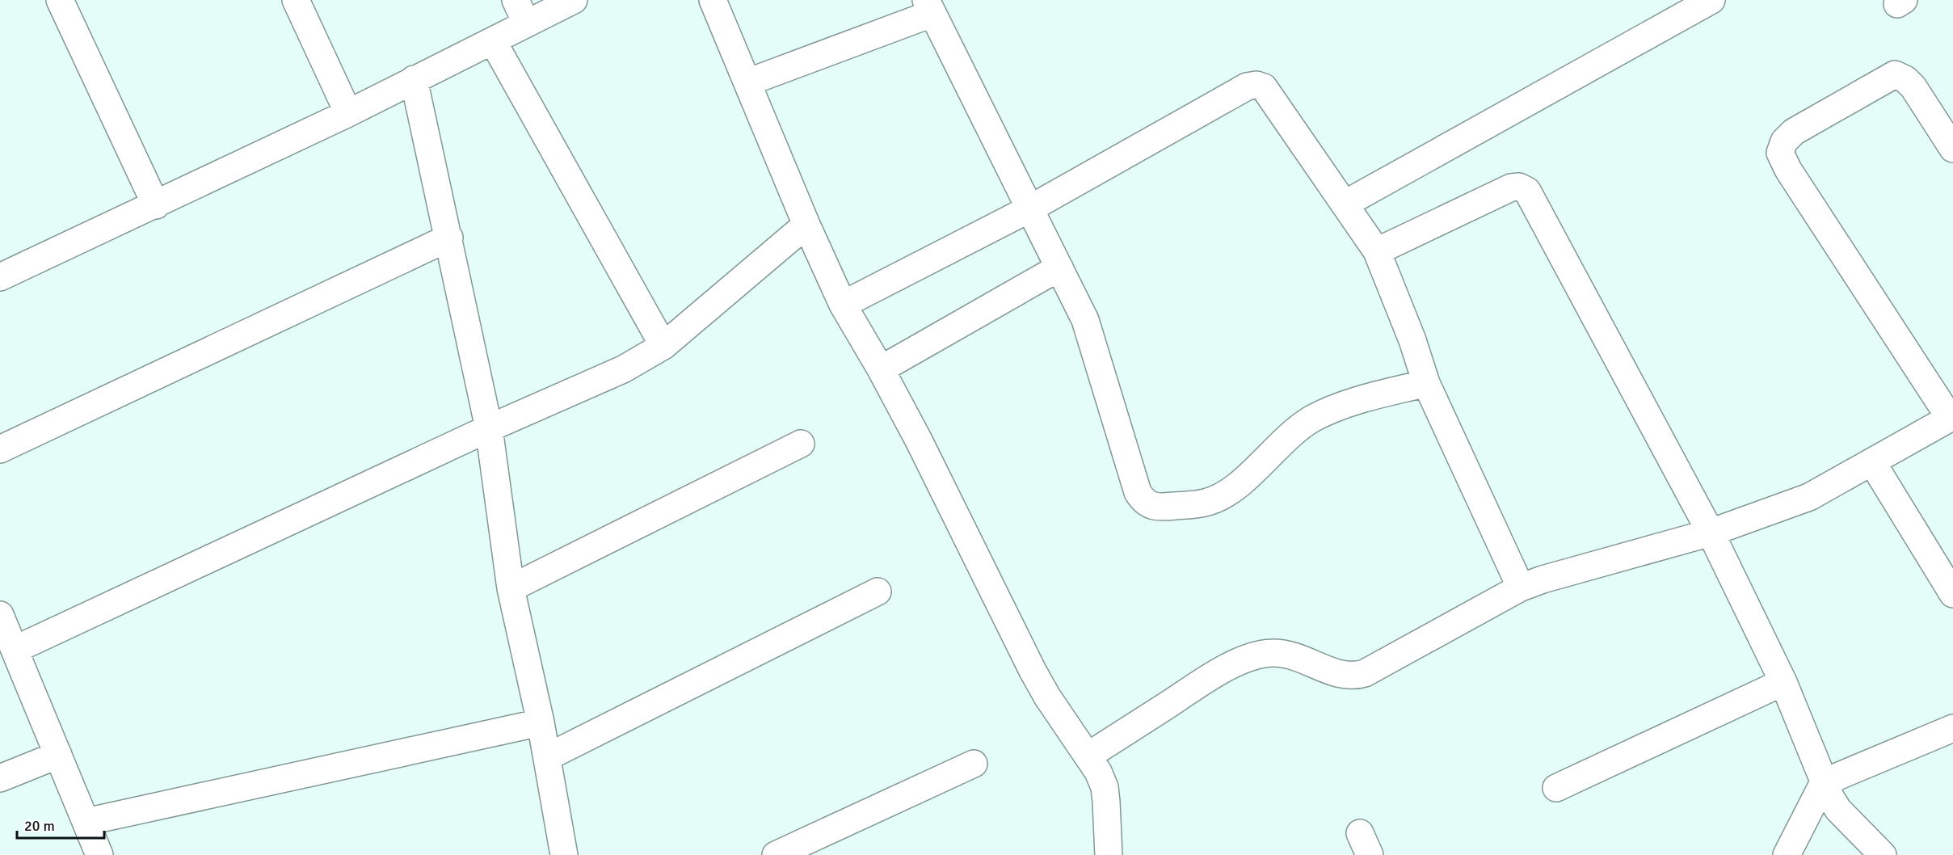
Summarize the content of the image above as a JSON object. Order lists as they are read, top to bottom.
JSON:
{
  "scale_bar": "20 m"
}
